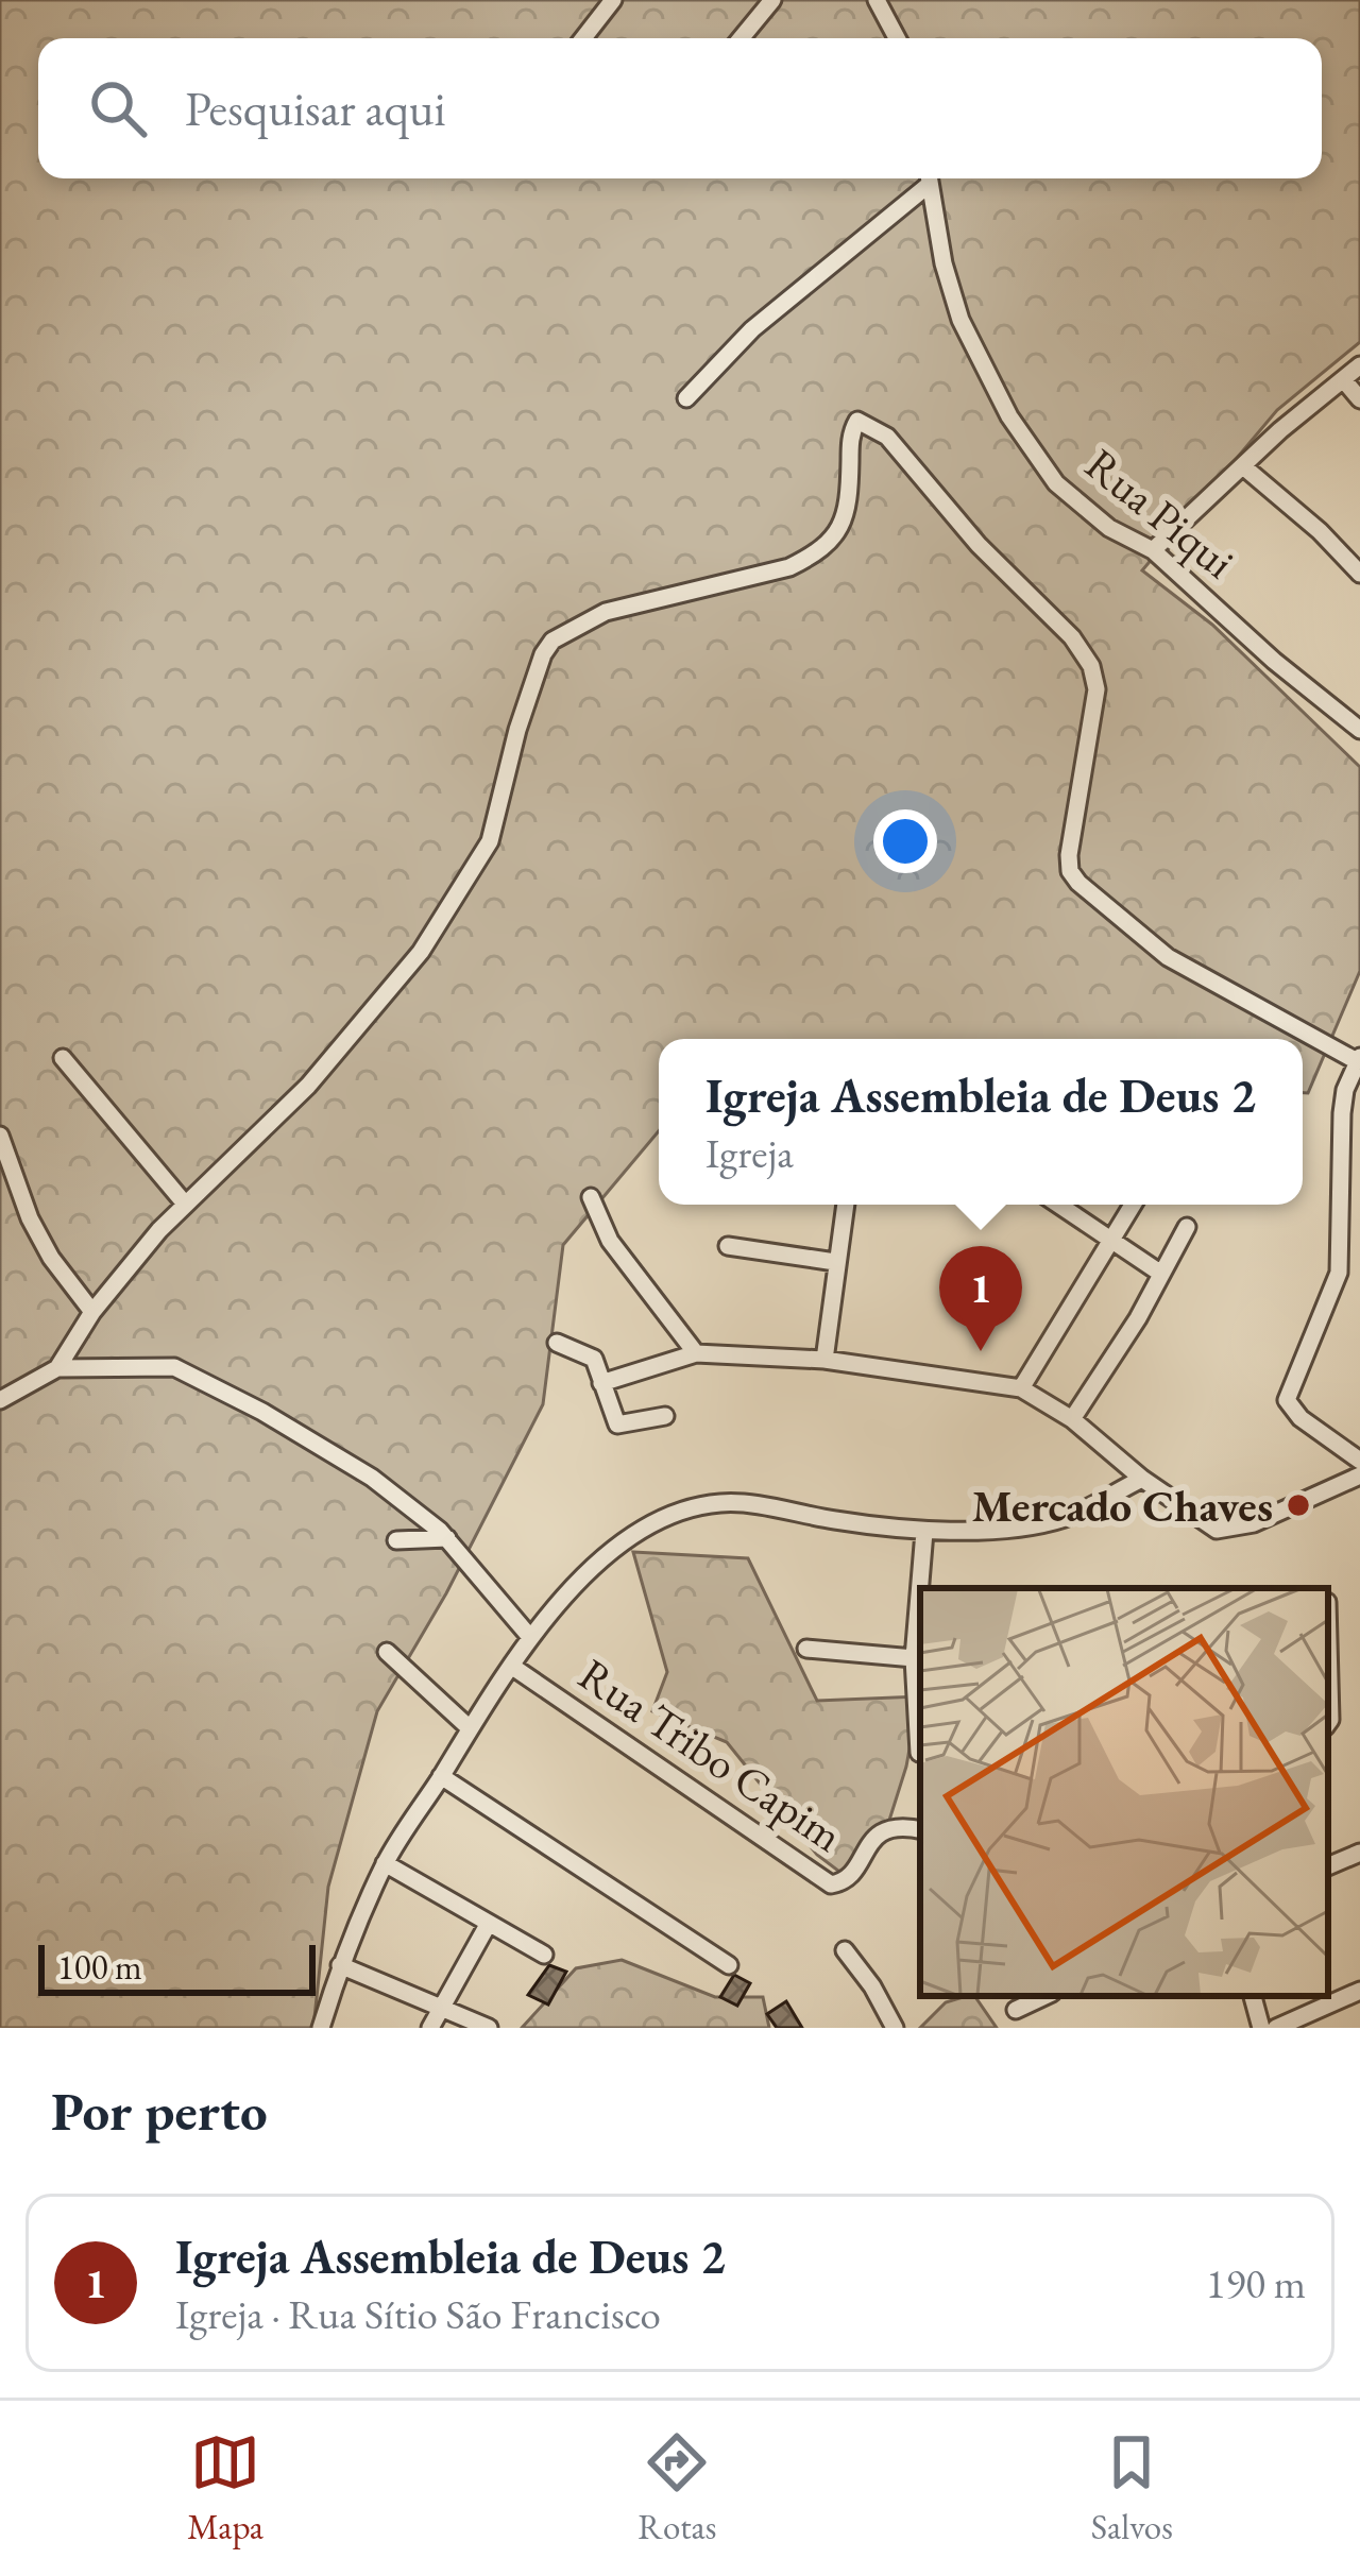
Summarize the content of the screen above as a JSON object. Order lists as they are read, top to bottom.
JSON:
{
  "streets": {
    "street": ["Rua Piqui", "Rua Tribo Capim"]
  },
  "places": ["Mercado Chaves"],
  "scale_bar": "100 m",
  "page": {
    "search": "Pesquisar aqui",
    "popup": ["Igreja Assembleia de Deus 2", "Igreja"],
    "pins": "1",
    "scale": "100 m",
    "heading": "Por perto",
    "list": [
      {
        "mark": "1",
        "name": "Igreja Assembleia de Deus 2",
        "note": "Igreja · Rua Sítio São Francisco",
        "value": "190 m"
      }
    ],
    "nav": ["Mapa", "Rotas", "Salvos"]
  }
}
